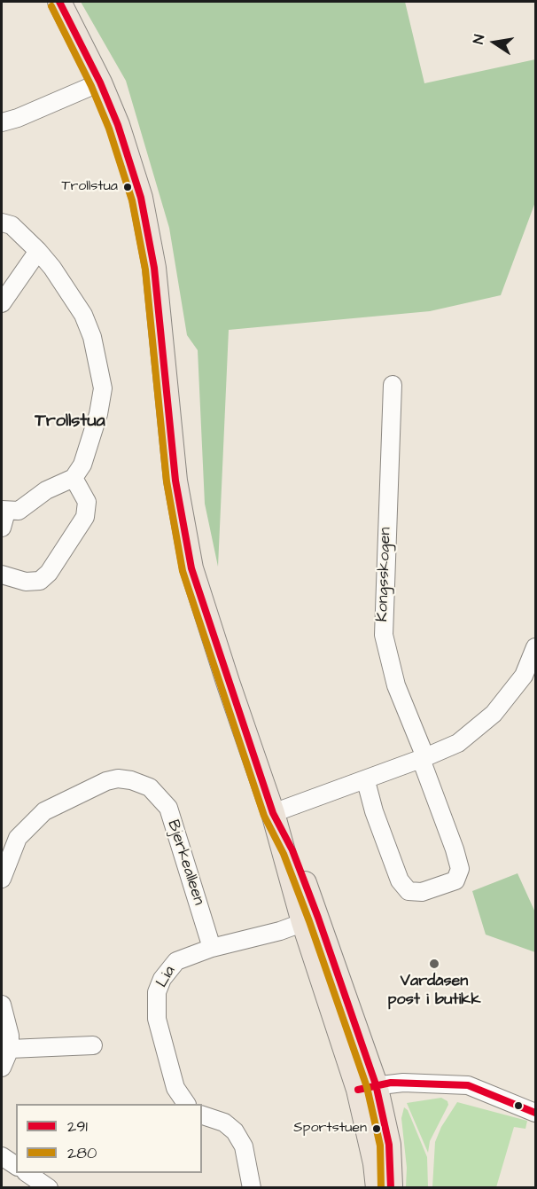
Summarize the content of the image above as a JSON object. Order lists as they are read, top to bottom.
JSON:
{
  "streets": {
    "street": ["Kongsskogen", "Bjerkealleen", "Lia"]
  },
  "crossings": [
    ["Bjerkealleen", "Lia"]
  ],
  "districts": ["Trollstua"],
  "places": ["Trollstua", "Vardåsen post i butikk", "Sportstuen"],
  "lines": ["transit line 291", "transit line 280"],
  "legend": ["291", "280"],
  "north": "left"
}
